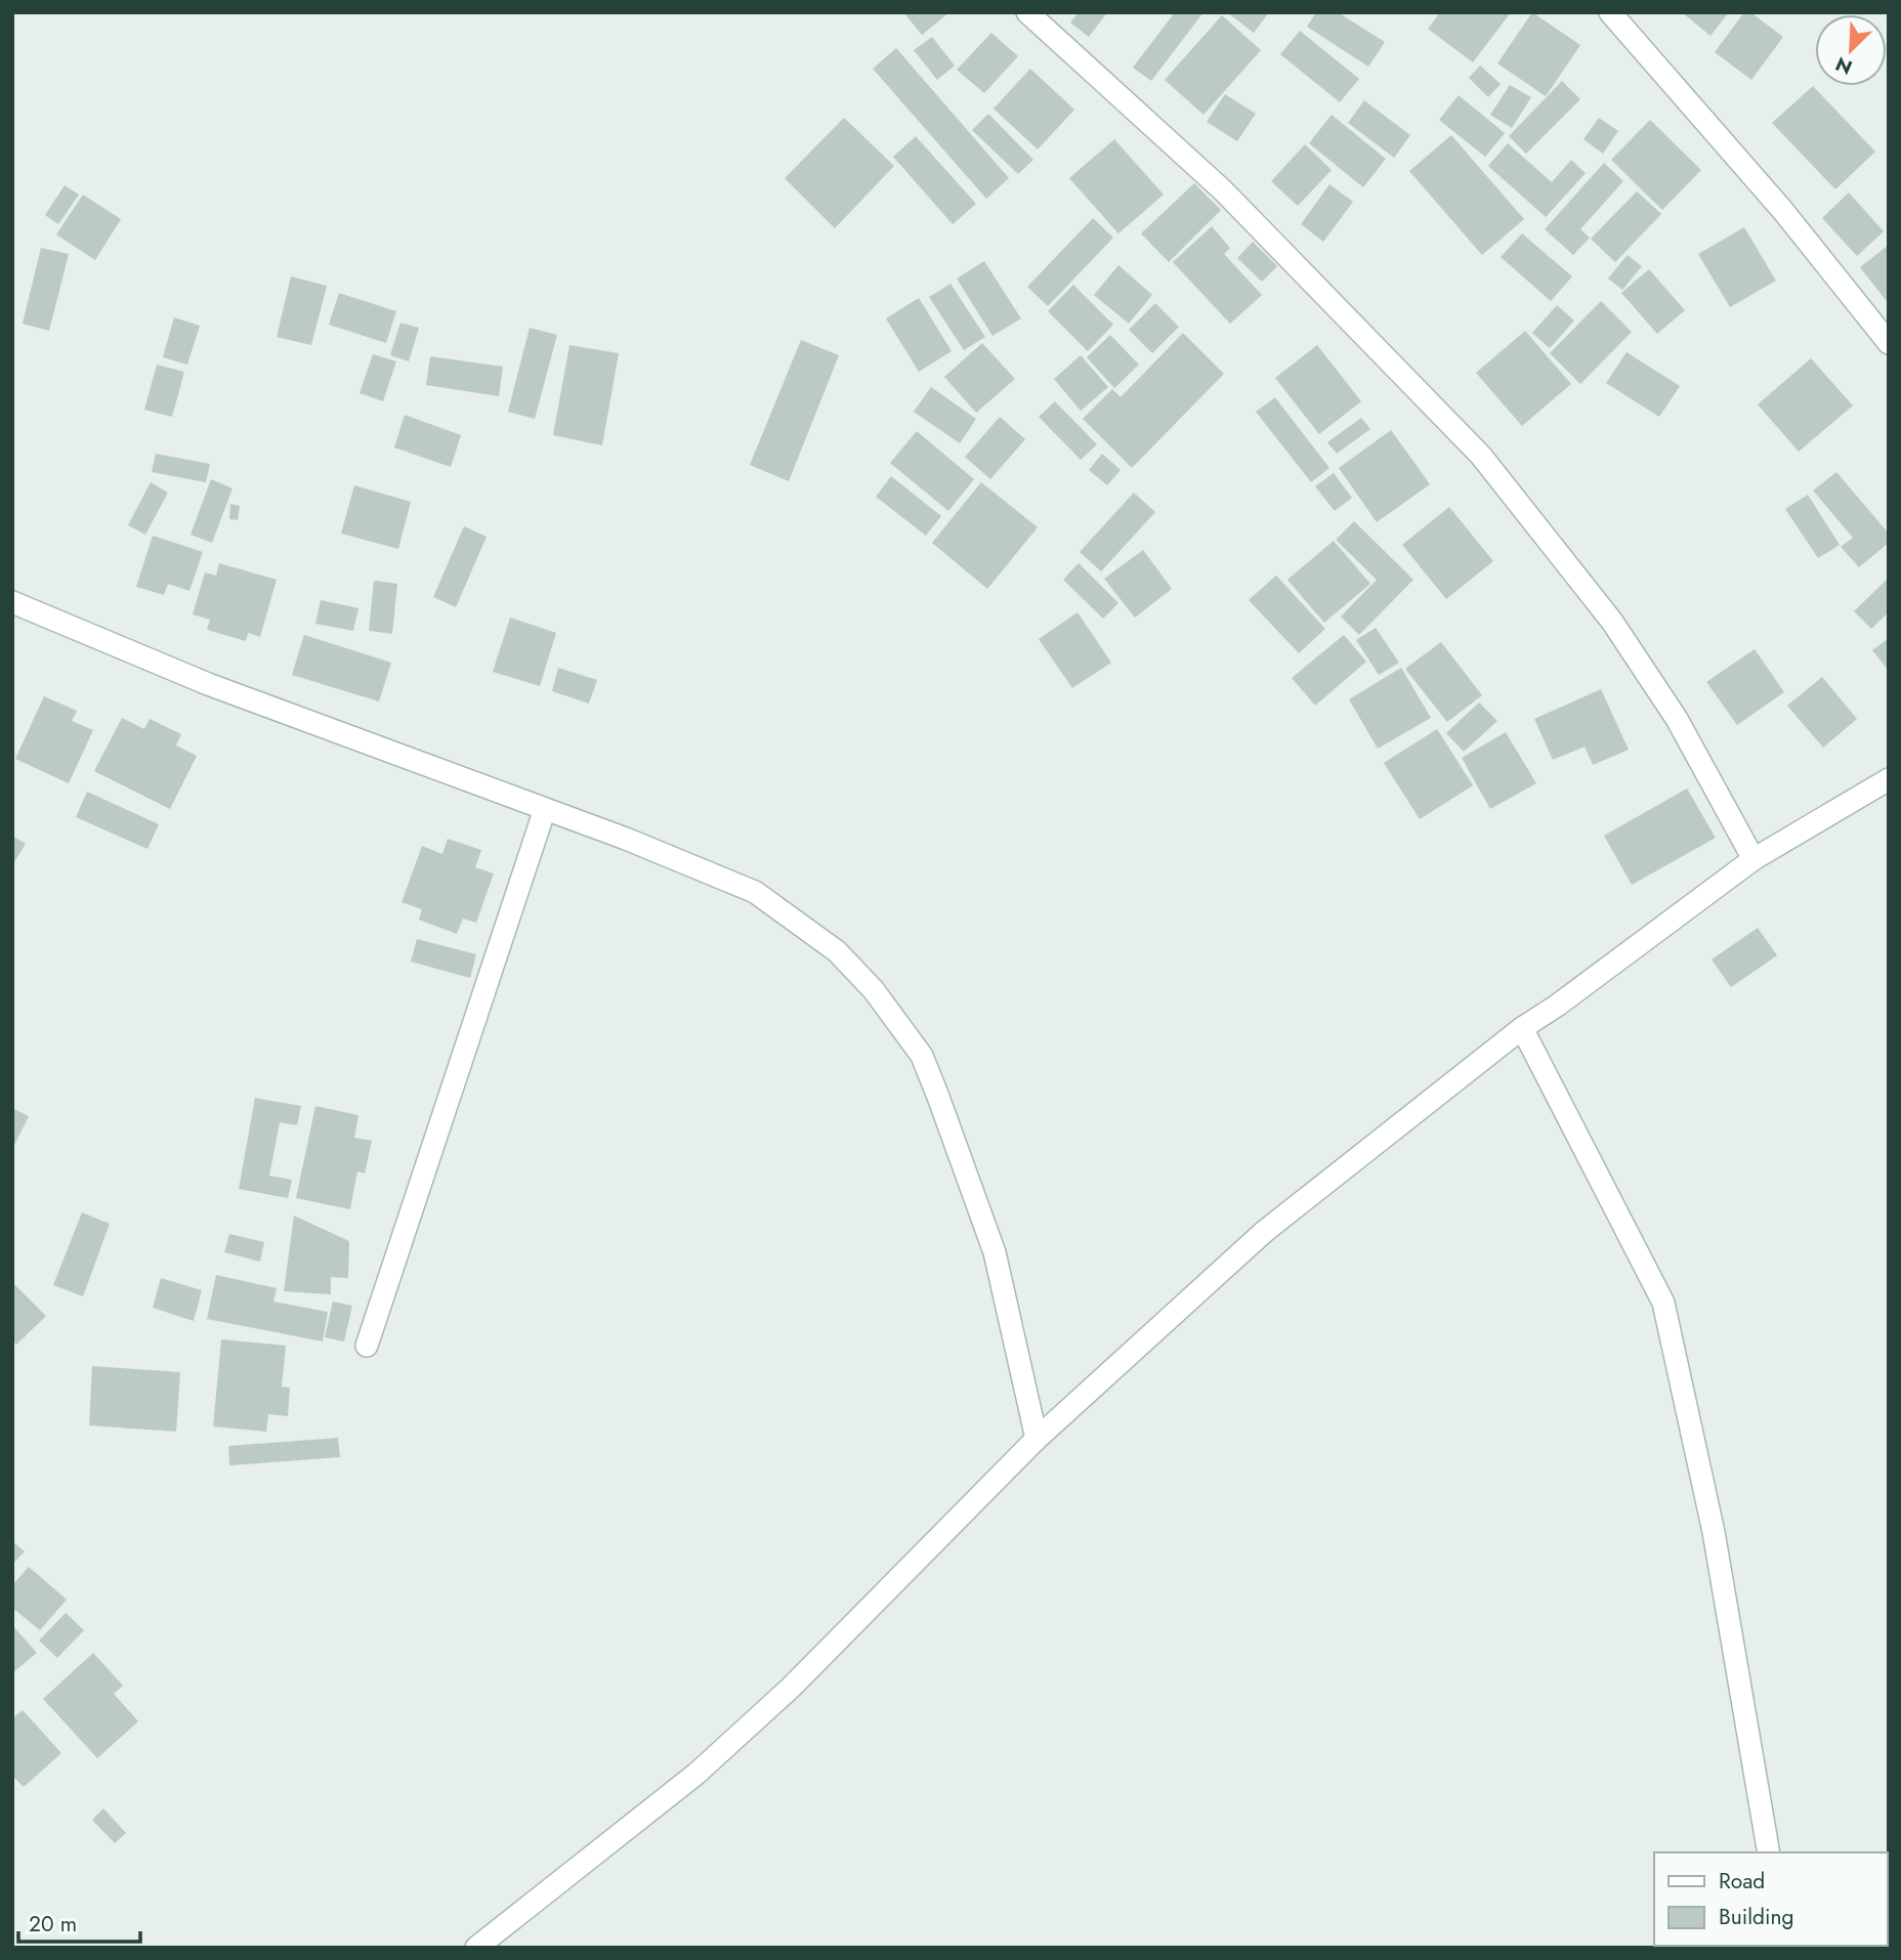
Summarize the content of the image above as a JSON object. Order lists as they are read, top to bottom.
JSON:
{
  "legend": ["Road", "Building"],
  "scale_bar": "20 m",
  "north": "bottom left"
}
